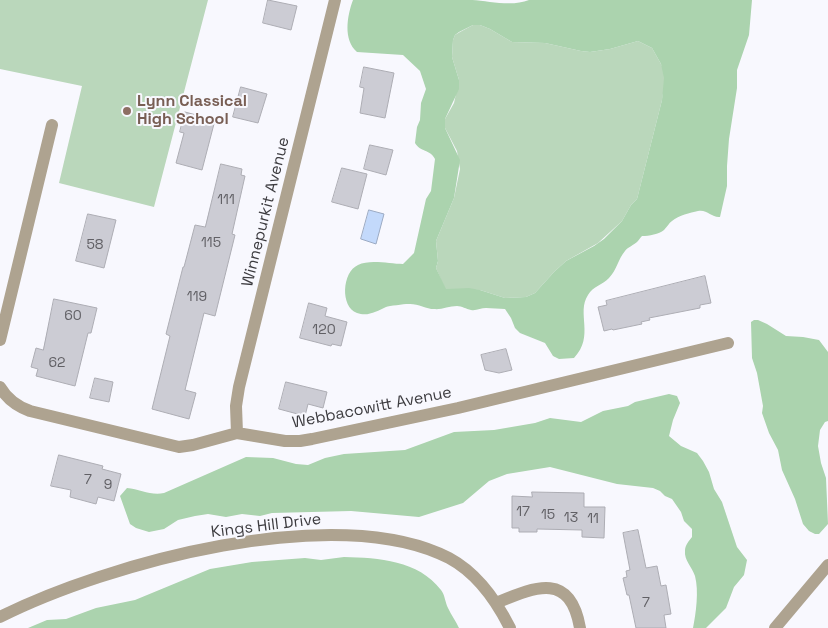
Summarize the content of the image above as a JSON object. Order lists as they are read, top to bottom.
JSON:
{
  "streets": {
    "street": ["Winnepurkit Avenue", "Webbacowitt Avenue", "Kings Hill Drive"]
  },
  "crossings": [
    ["Winnepurkit Avenue", "Webbacowitt Avenue"]
  ],
  "places": ["Lynn Classical High School"],
  "house_numbers": [
    "111",
    "115",
    "58",
    "119",
    "60",
    "120",
    "62",
    "7",
    "9",
    "17",
    "15",
    "13",
    "11",
    "7"
  ]
}
